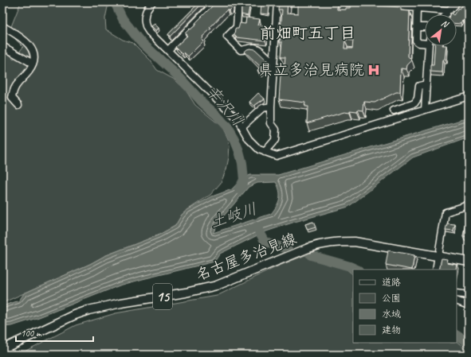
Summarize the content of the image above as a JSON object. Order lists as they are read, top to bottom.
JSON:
{
  "streets": {
    "main road": ["名古屋多治見線", "15"]
  },
  "districts": ["前畑町五丁目"],
  "water": ["辛沢川", "土岐川"],
  "places": {
    "hospital": ["県立多治見病院"]
  },
  "legend": [
    "道路",
    "公園",
    "水域",
    "建物"
  ],
  "scale_bar": "100 m",
  "north": "top right"
}
